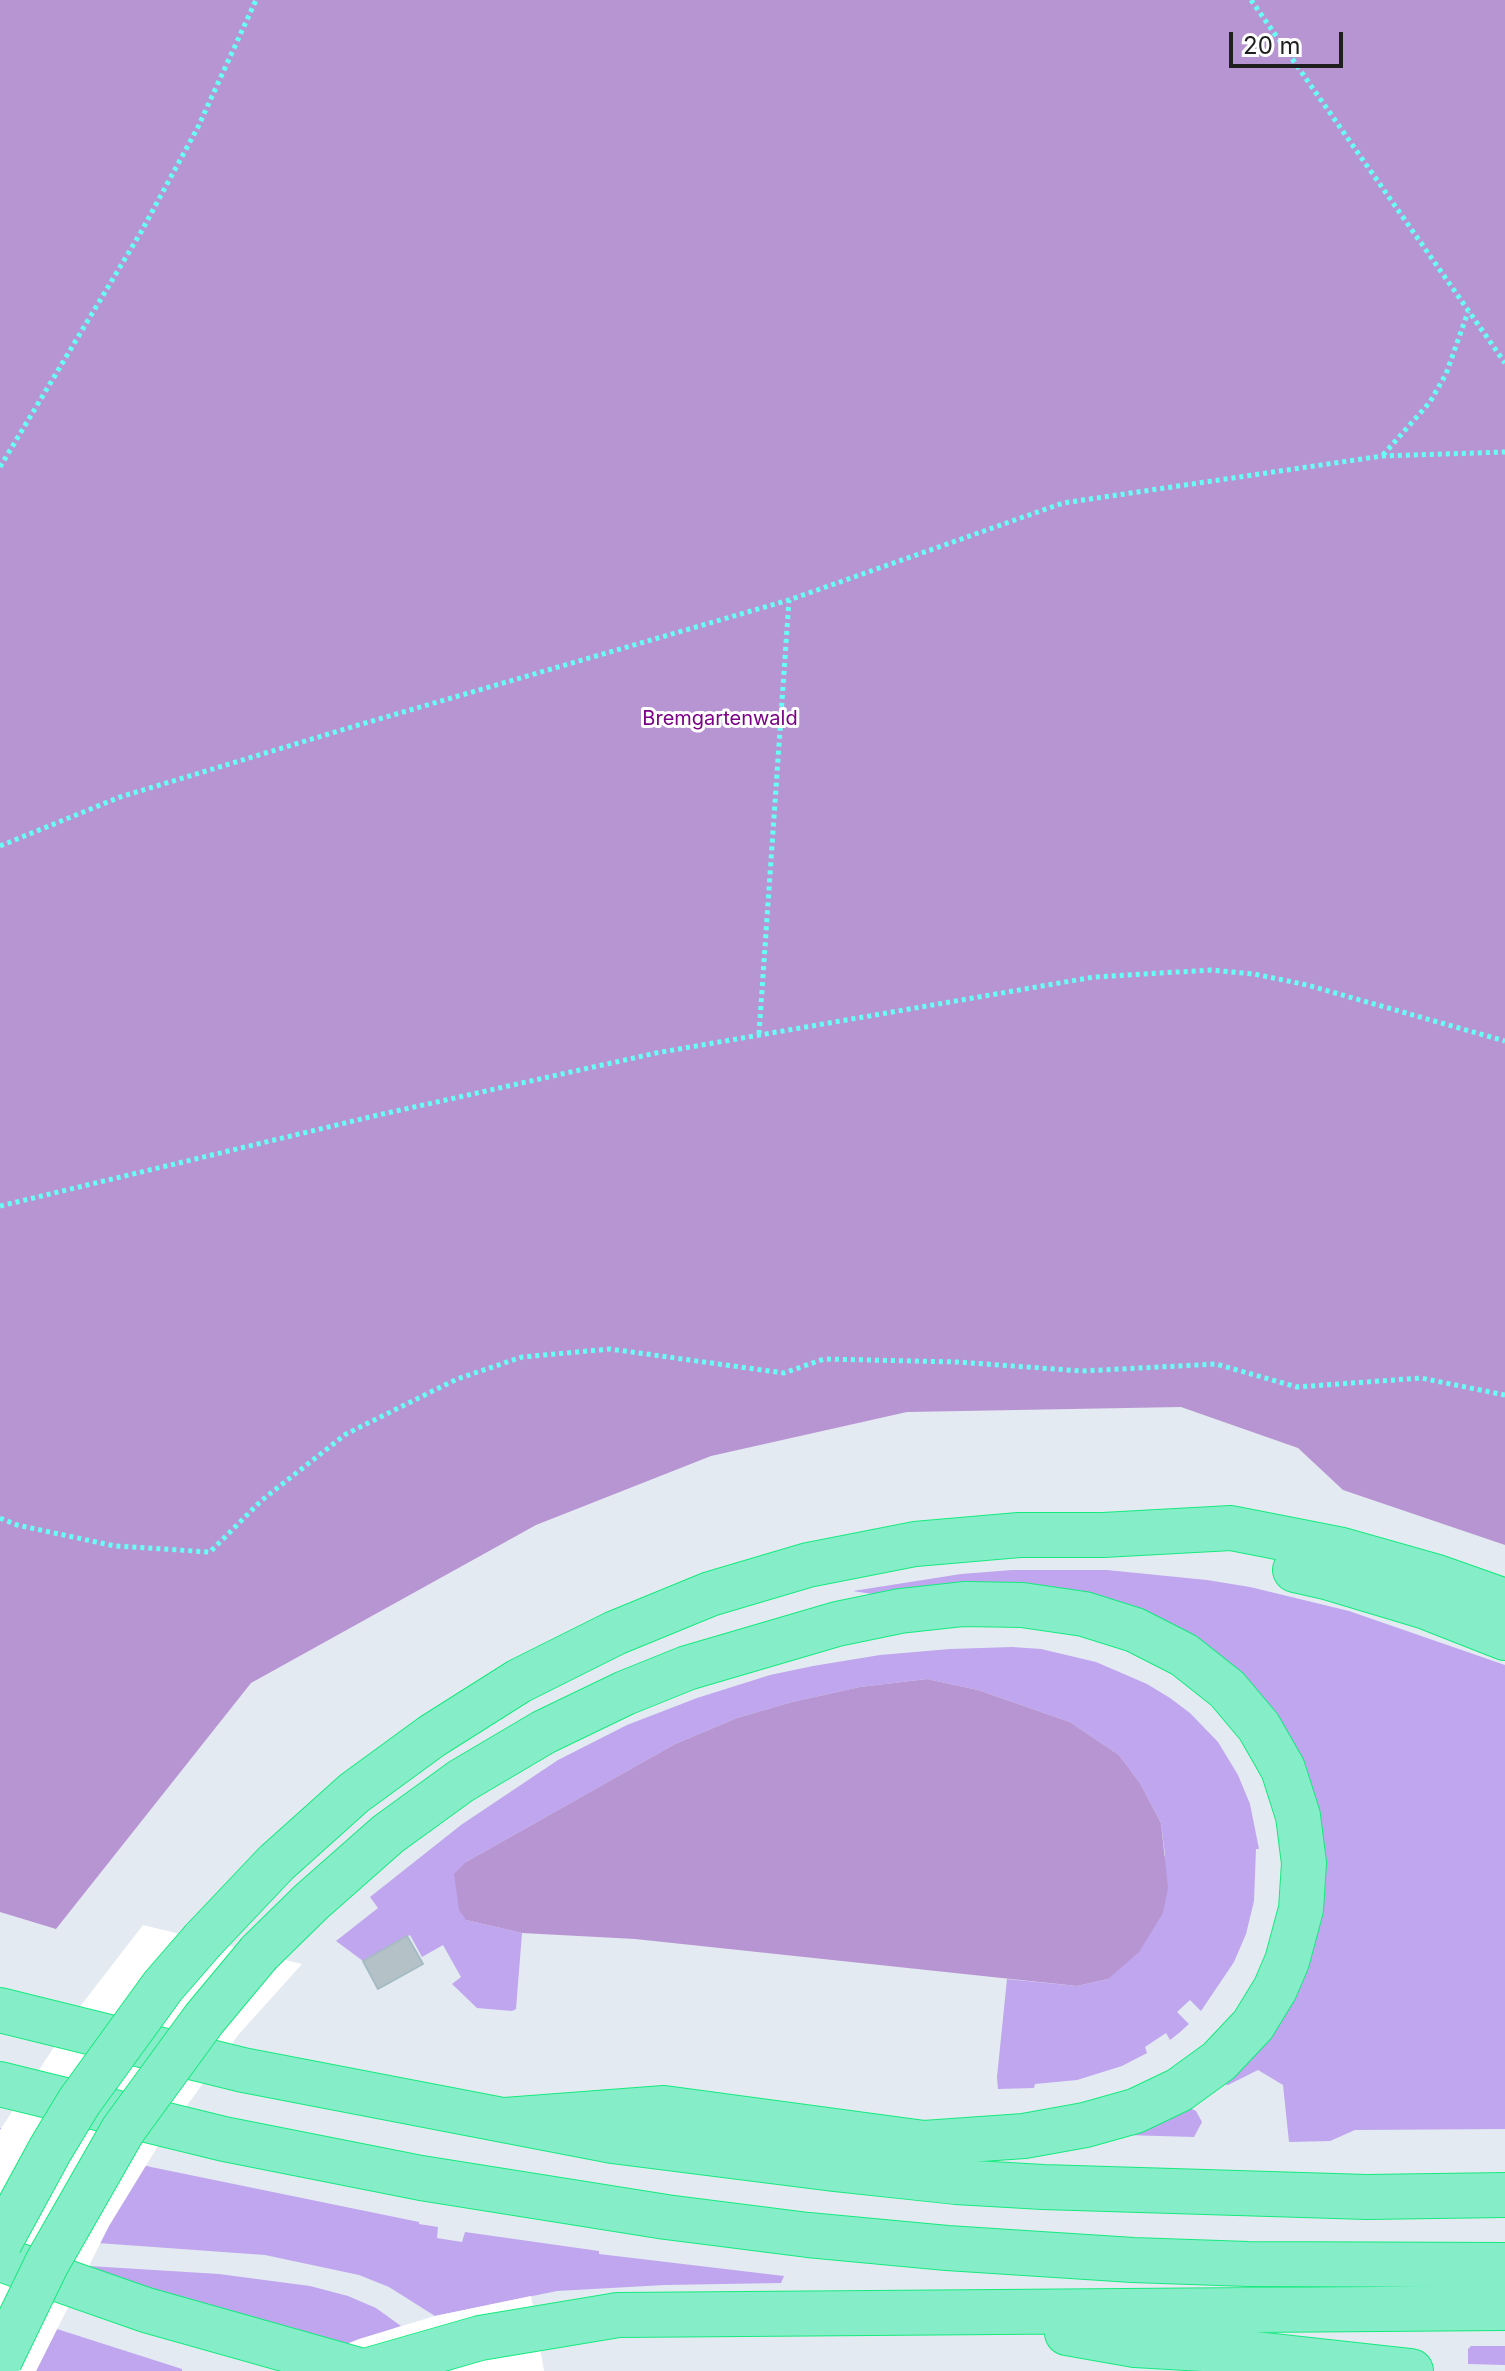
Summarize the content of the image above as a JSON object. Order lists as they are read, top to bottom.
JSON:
{
  "parks": ["Bremgartenwald"],
  "scale_bar": "20 m"
}
